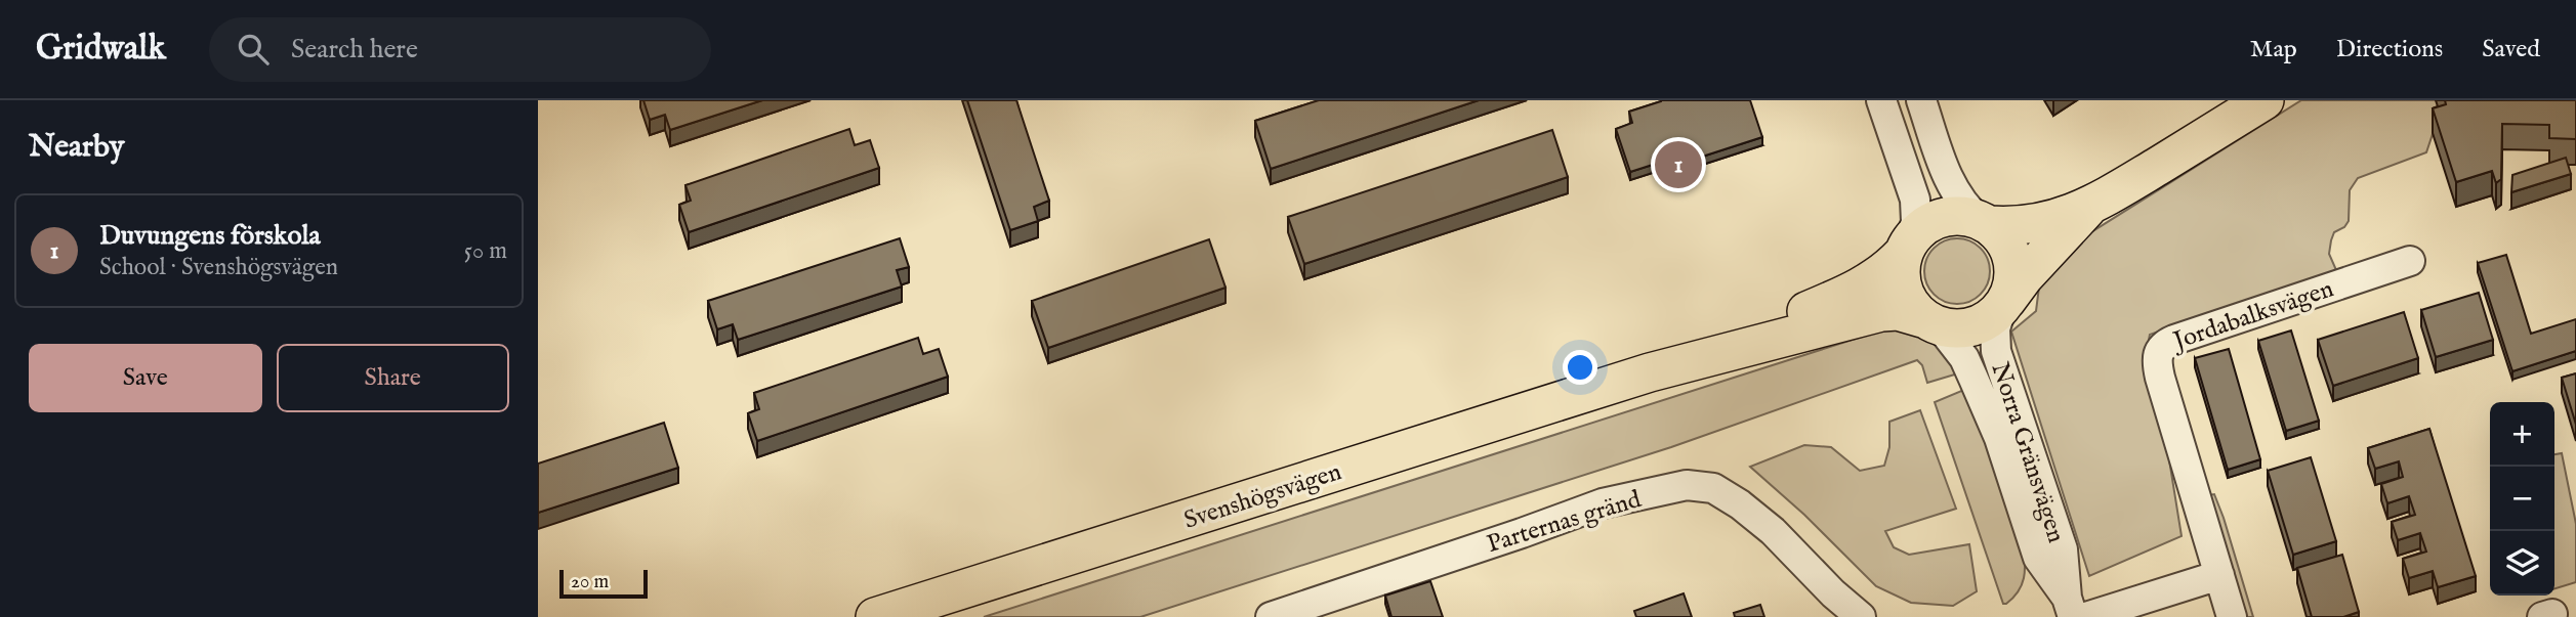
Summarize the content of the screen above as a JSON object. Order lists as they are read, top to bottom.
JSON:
{
  "streets": {
    "main road": ["Svenshögsvägen"],
    "street": ["Jordabalksvägen", "Norra Gränsvägen", "Parternas gränd"]
  },
  "crossings": [
    ["Norra Gränsvägen", "Svenshögsvägen"]
  ],
  "scale_bar": "20 m",
  "page": {
    "header": "Gridwalk",
    "search": "Search here",
    "nav": ["Map", "Directions", "Saved"],
    "heading": "Nearby",
    "pins": "1",
    "list": [
      {
        "mark": "1",
        "name": "Duvungens förskola",
        "note": "School · Svenshögsvägen",
        "value": "50 m"
      }
    ],
    "buttons": ["Save", "Share"],
    "map_buttons": ["+", "−"],
    "scale": "20 m"
  }
}
